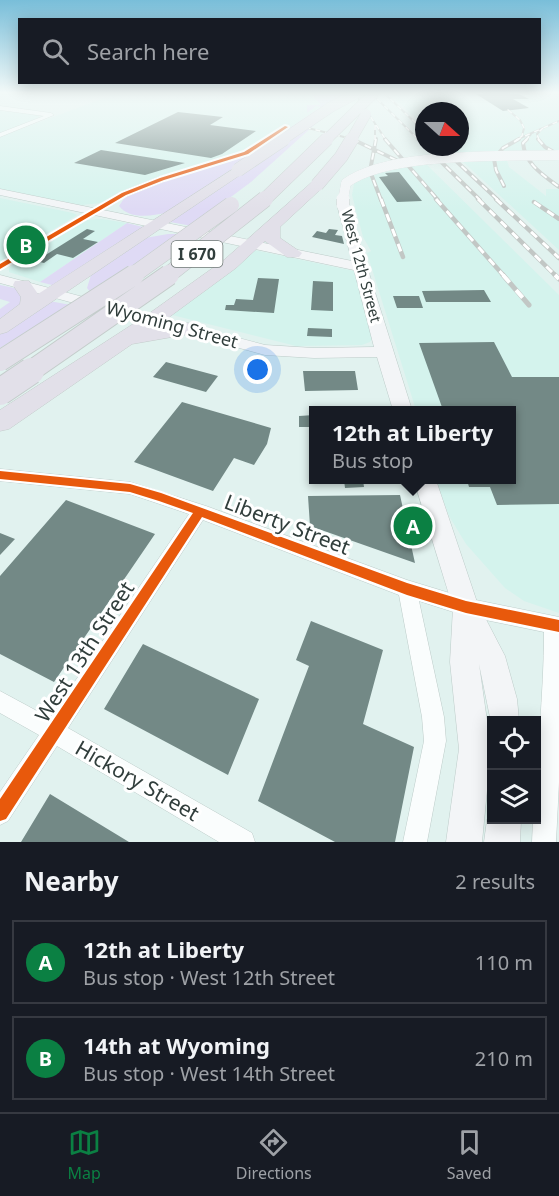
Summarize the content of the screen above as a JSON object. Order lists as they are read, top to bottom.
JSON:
{
  "streets": {
    "highway": ["I 670"],
    "main road": ["West 12th Street", "Wyoming Street"],
    "street": ["Liberty Street", "West 13th Street", "Hickory Street"]
  },
  "crossings": [
    ["West 12th Street", "Wyoming Street"],
    ["Liberty Street", "West 13th Street"],
    ["West 13th Street", "Hickory Street"]
  ],
  "north": "right",
  "page": {
    "search": "Search here",
    "pins": ["B", "A"],
    "popup": ["12th at Liberty", "Bus stop"],
    "heading": ["Nearby", "2 results"],
    "list": [
      {
        "mark": "A",
        "name": "12th at Liberty",
        "note": "Bus stop · West 12th Street",
        "value": "110 m"
      },
      {
        "mark": "B",
        "name": "14th at Wyoming",
        "note": "Bus stop · West 14th Street",
        "value": "210 m"
      }
    ],
    "nav": ["Map", "Directions", "Saved"]
  }
}
